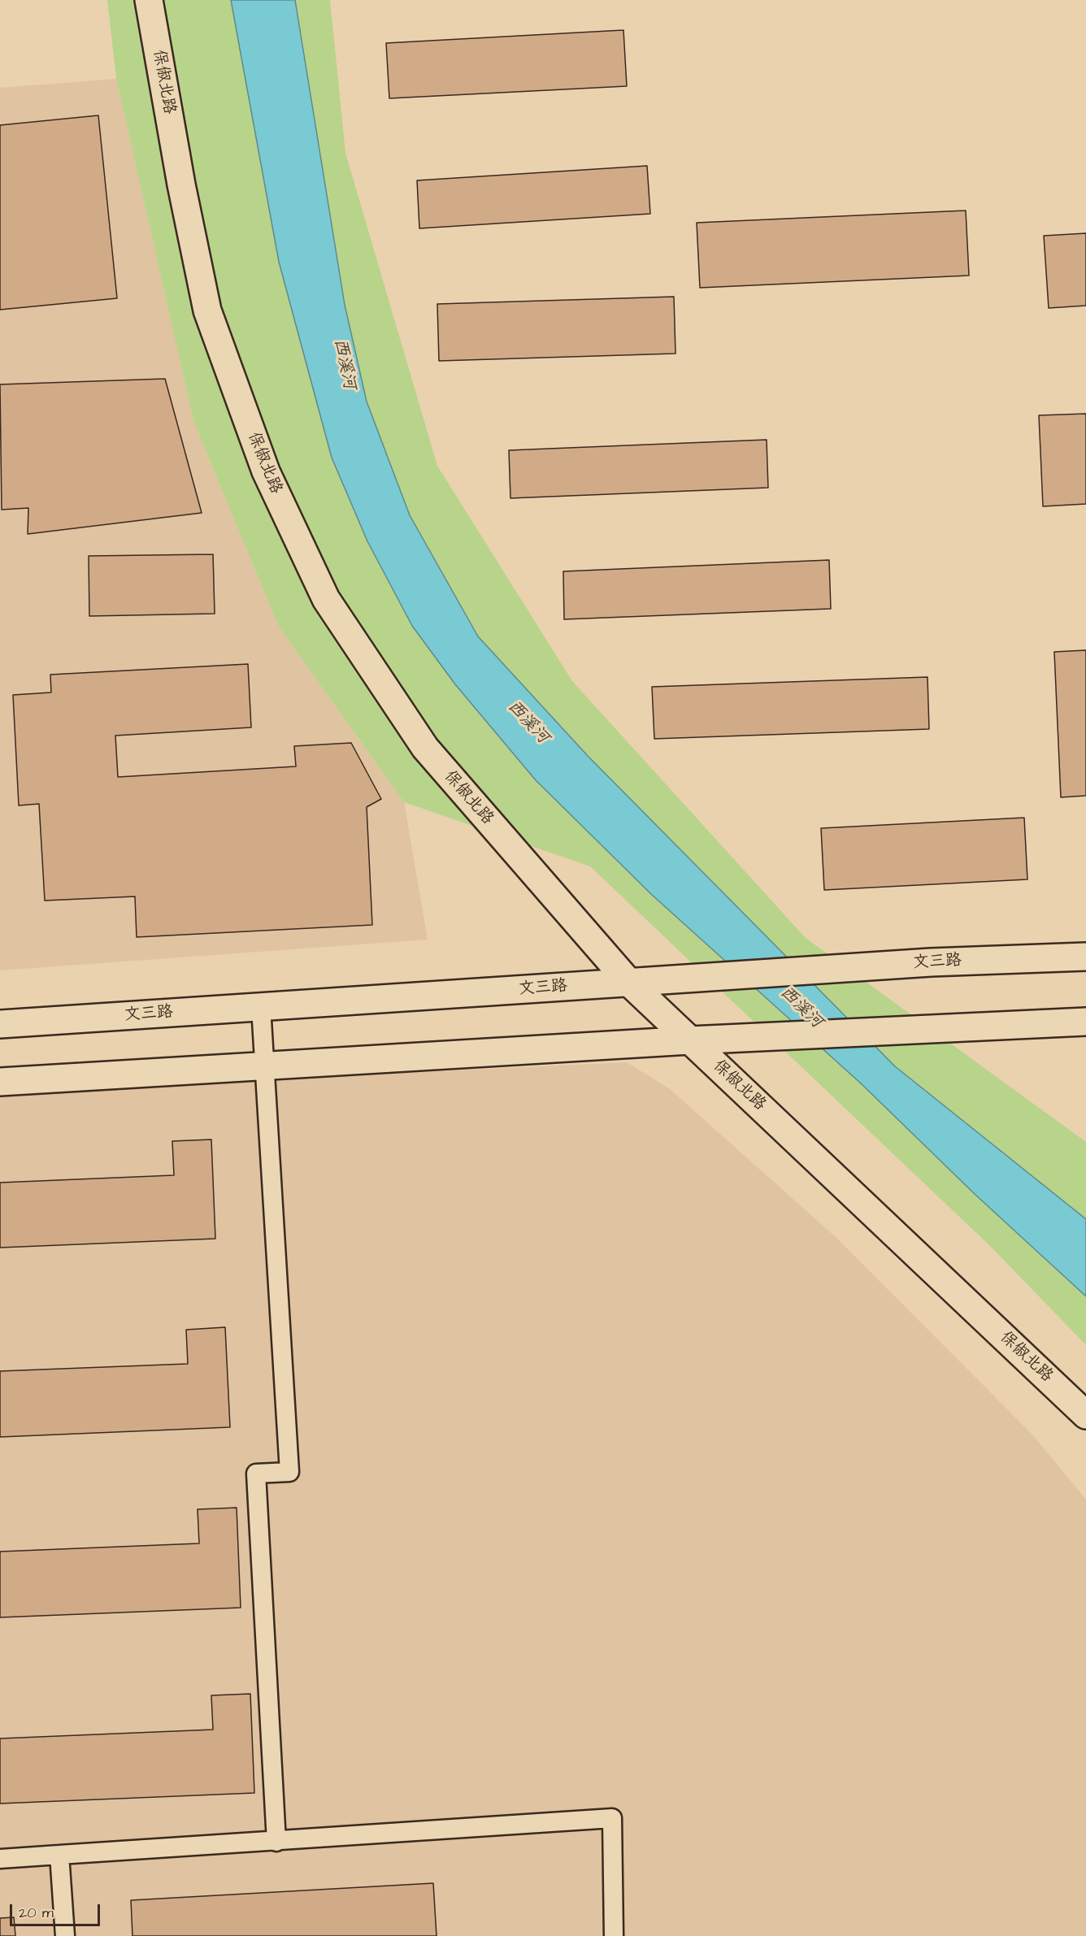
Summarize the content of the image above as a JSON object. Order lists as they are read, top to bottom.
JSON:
{
  "streets": {
    "main road": ["保俶北路", "文三路"]
  },
  "crossings": [
    ["保俶北路", "文三路"]
  ],
  "water": ["西溪河"],
  "scale_bar": "20 m"
}
